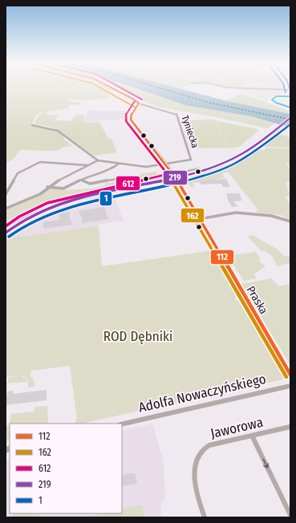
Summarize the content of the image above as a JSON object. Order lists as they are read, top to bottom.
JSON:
{
  "streets": {
    "street": [
      "Tyniecka",
      "Praska",
      "Adolfa Nowaczyńskiego",
      "Jaworowa"
    ]
  },
  "crossings": [
    ["Tyniecka", "Praska"]
  ],
  "parks": ["ROD Dębniki"],
  "lines": [
    "transit line 112",
    "transit line 162",
    "transit line 612",
    "transit line 219",
    "transit line 1"
  ],
  "legend": [
    "112",
    "162",
    "612",
    "219",
    "1"
  ]
}
